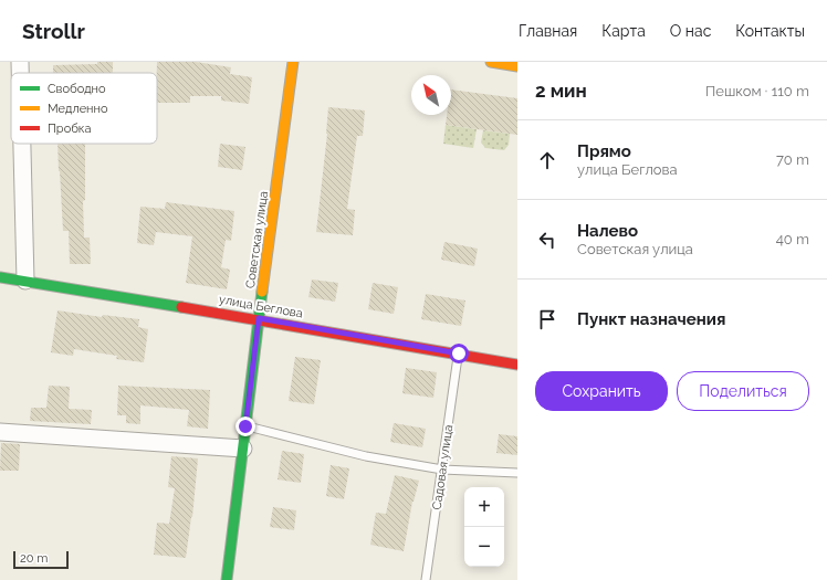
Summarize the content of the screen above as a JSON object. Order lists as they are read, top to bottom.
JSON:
{
  "streets": {
    "street": ["Советская улица", "улица Беглова"],
    "lane": ["Садовая улица"]
  },
  "crossings": [
    ["Советская улица", "улица Беглова"],
    ["улица Беглова", "Садовая улица"]
  ],
  "legend": ["Свободно", "Медленно", "Пробка"],
  "scale_bar": "20 m",
  "north": "top left",
  "page": {
    "header": "Strollr",
    "nav": [
      "Главная",
      "Карта",
      "О нас",
      "Контакты"
    ],
    "heading": ["2 мин", "Пешком · 110 m"],
    "list": [
      ["Прямо", "улица Беглова", "70 m"],
      ["Налево", "Советская улица", "40 m"],
      "Пункт назначения"
    ],
    "buttons": ["Сохранить", "Поделиться"],
    "map_buttons": ["+", "−"],
    "scale": "20 m"
  }
}
